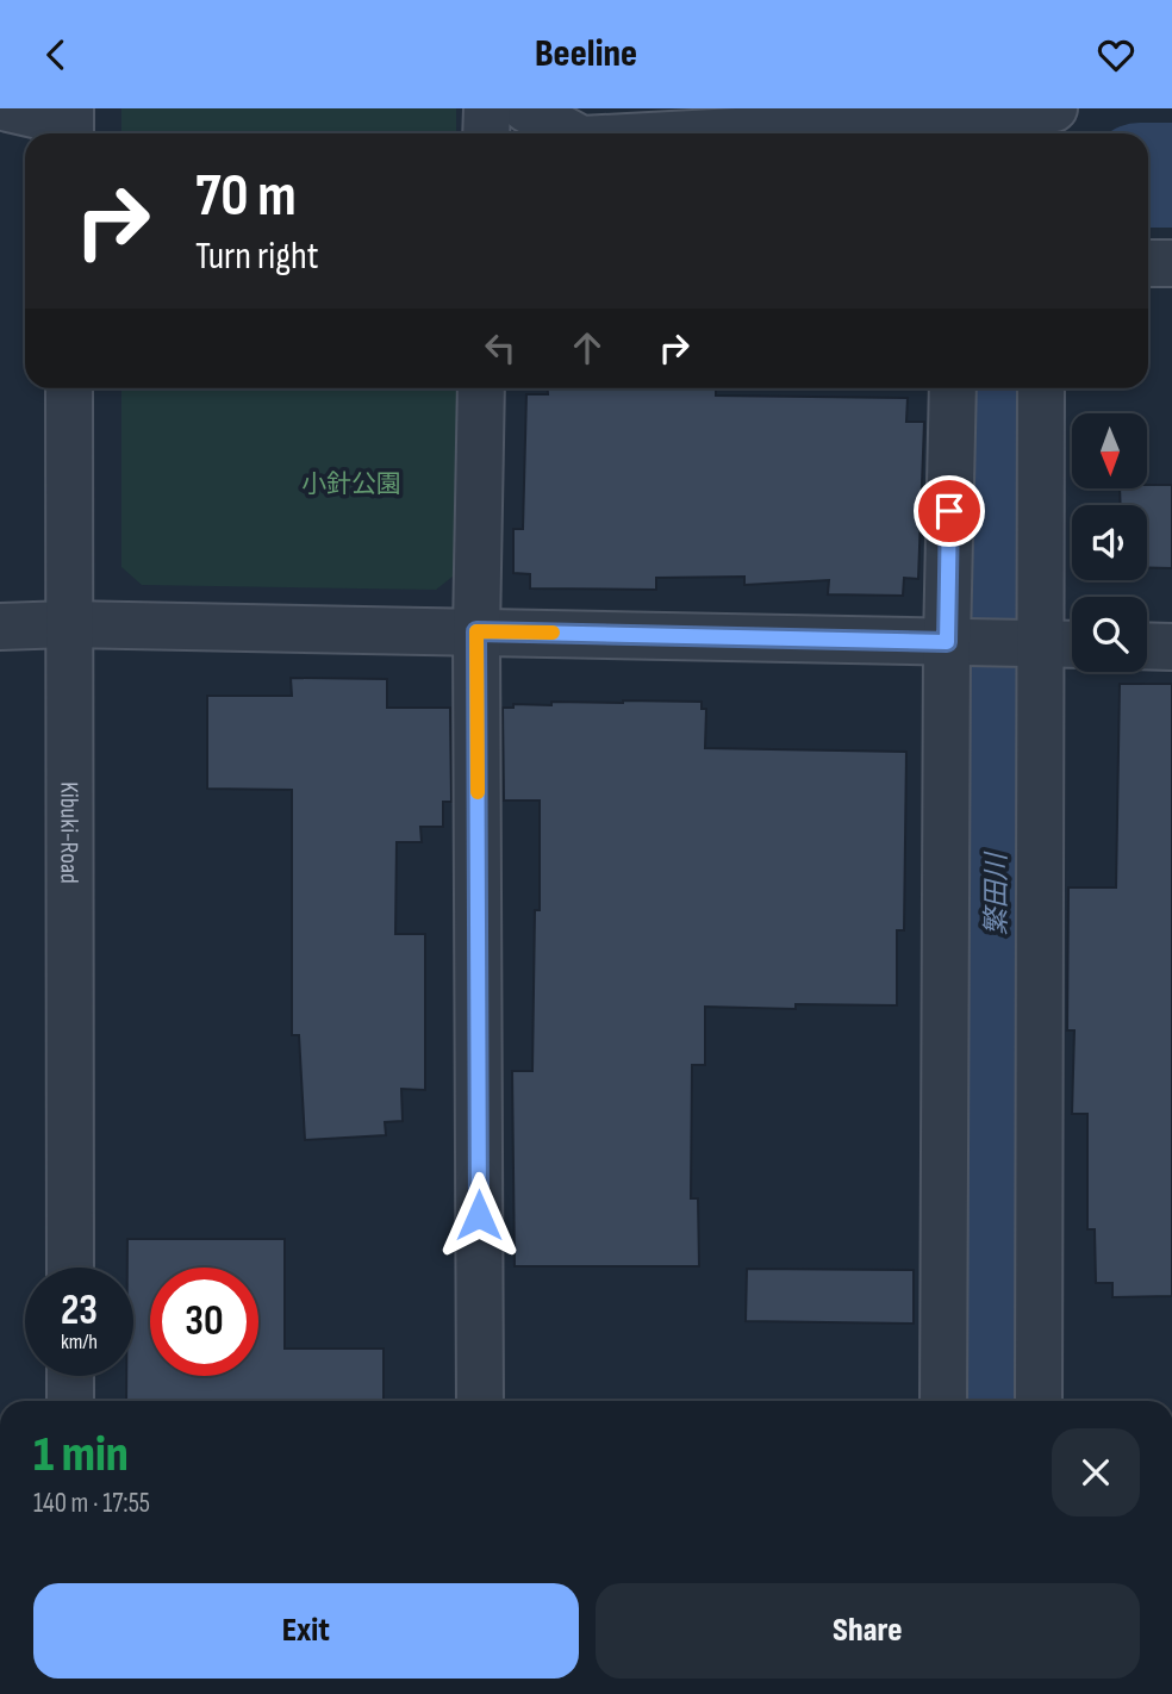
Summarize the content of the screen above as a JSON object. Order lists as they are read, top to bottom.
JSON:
{
  "streets": {
    "street": ["Kibuki-Road"]
  },
  "water": ["繁田川"],
  "parks": ["小針公園"],
  "north": "bottom",
  "page": {
    "header": "Beeline",
    "turn": ["70 m", "Turn right"],
    "speed": "23 km/h",
    "limit": "30",
    "heading": ["1 min", "140 m · 17:55"],
    "buttons": ["Exit", "Share"]
  }
}
